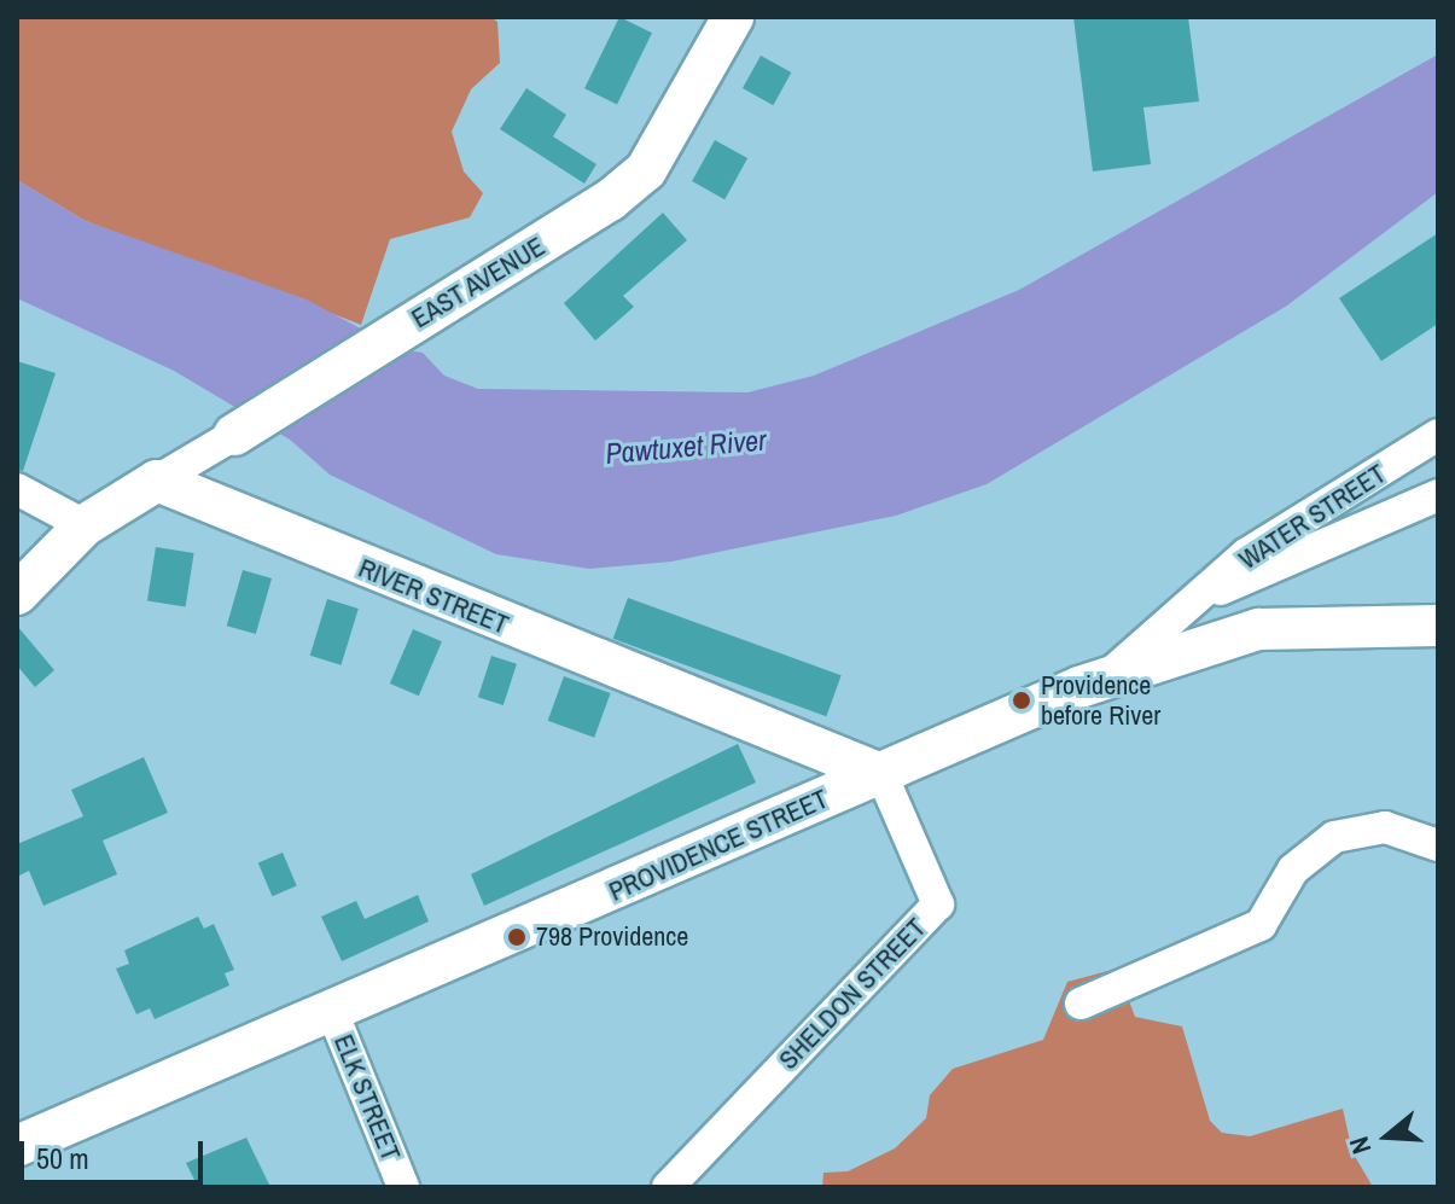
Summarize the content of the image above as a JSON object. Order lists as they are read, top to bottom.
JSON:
{
  "streets": {
    "main road": ["EAST AVENUE", "RIVER STREET", "PROVIDENCE STREET"],
    "street": ["WATER STREET", "SHELDON STREET", "ELK STREET"]
  },
  "crossings": [
    ["EAST AVENUE", "RIVER STREET"],
    ["WATER STREET", "PROVIDENCE STREET"],
    ["RIVER STREET", "PROVIDENCE STREET"],
    ["RIVER STREET", "SHELDON STREET"],
    ["PROVIDENCE STREET", "SHELDON STREET"],
    ["PROVIDENCE STREET", "ELK STREET"]
  ],
  "water": ["Pawtuxet River"],
  "places": ["Providence before River", "798 Providence"],
  "scale_bar": "50 m",
  "north": "left"
}
